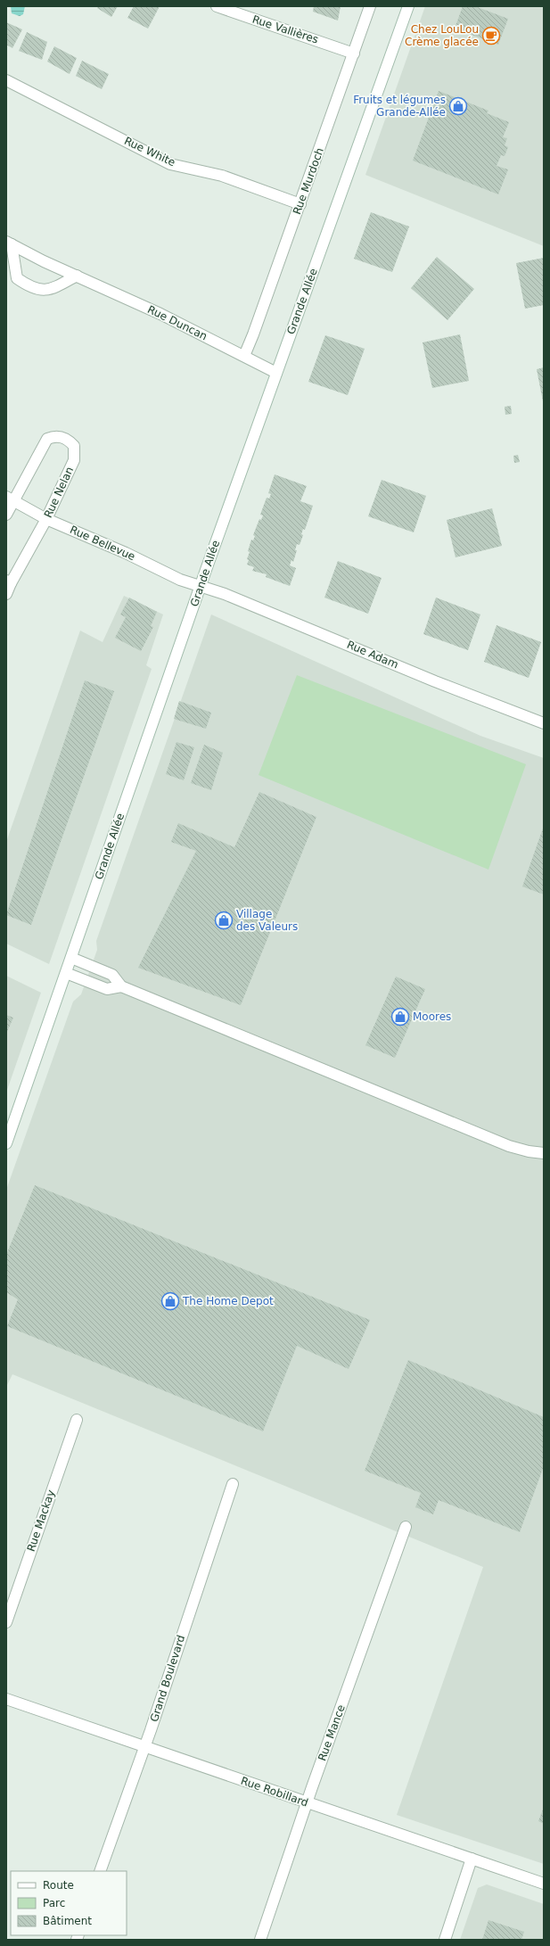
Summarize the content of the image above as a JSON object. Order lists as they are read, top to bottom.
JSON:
{
  "streets": {
    "street": [
      "Rue Vallières",
      "Rue White",
      "Rue Murdoch",
      "Grande Allée",
      "Rue Duncan",
      "Rue Nelan",
      "Rue Bellevue",
      "Rue Adam",
      "Rue Mackay",
      "Grand Boulevard",
      "Rue Mance",
      "Rue Robillard"
    ]
  },
  "crossings": [
    ["Rue Vallières", "Rue Murdoch"],
    ["Rue White", "Rue Murdoch"],
    ["Rue Murdoch", "Rue Duncan"],
    ["Grande Allée", "Rue Duncan"],
    ["Grande Allée", "Rue Bellevue"],
    ["Grande Allée", "Rue Adam"],
    ["Rue Nelan", "Rue Bellevue"],
    ["Rue Bellevue", "Rue Adam"],
    ["Grand Boulevard", "Rue Robillard"],
    ["Rue Mance", "Rue Robillard"]
  ],
  "places": {
    "cafe": ["Chez LouLou Crème glacée"],
    "shop": [
      "Fruits et légumes Grande-Allée",
      "Village des Valeurs",
      "Moores",
      "The Home Depot"
    ]
  },
  "legend": ["Route", "Parc", "Bâtiment"]
}
